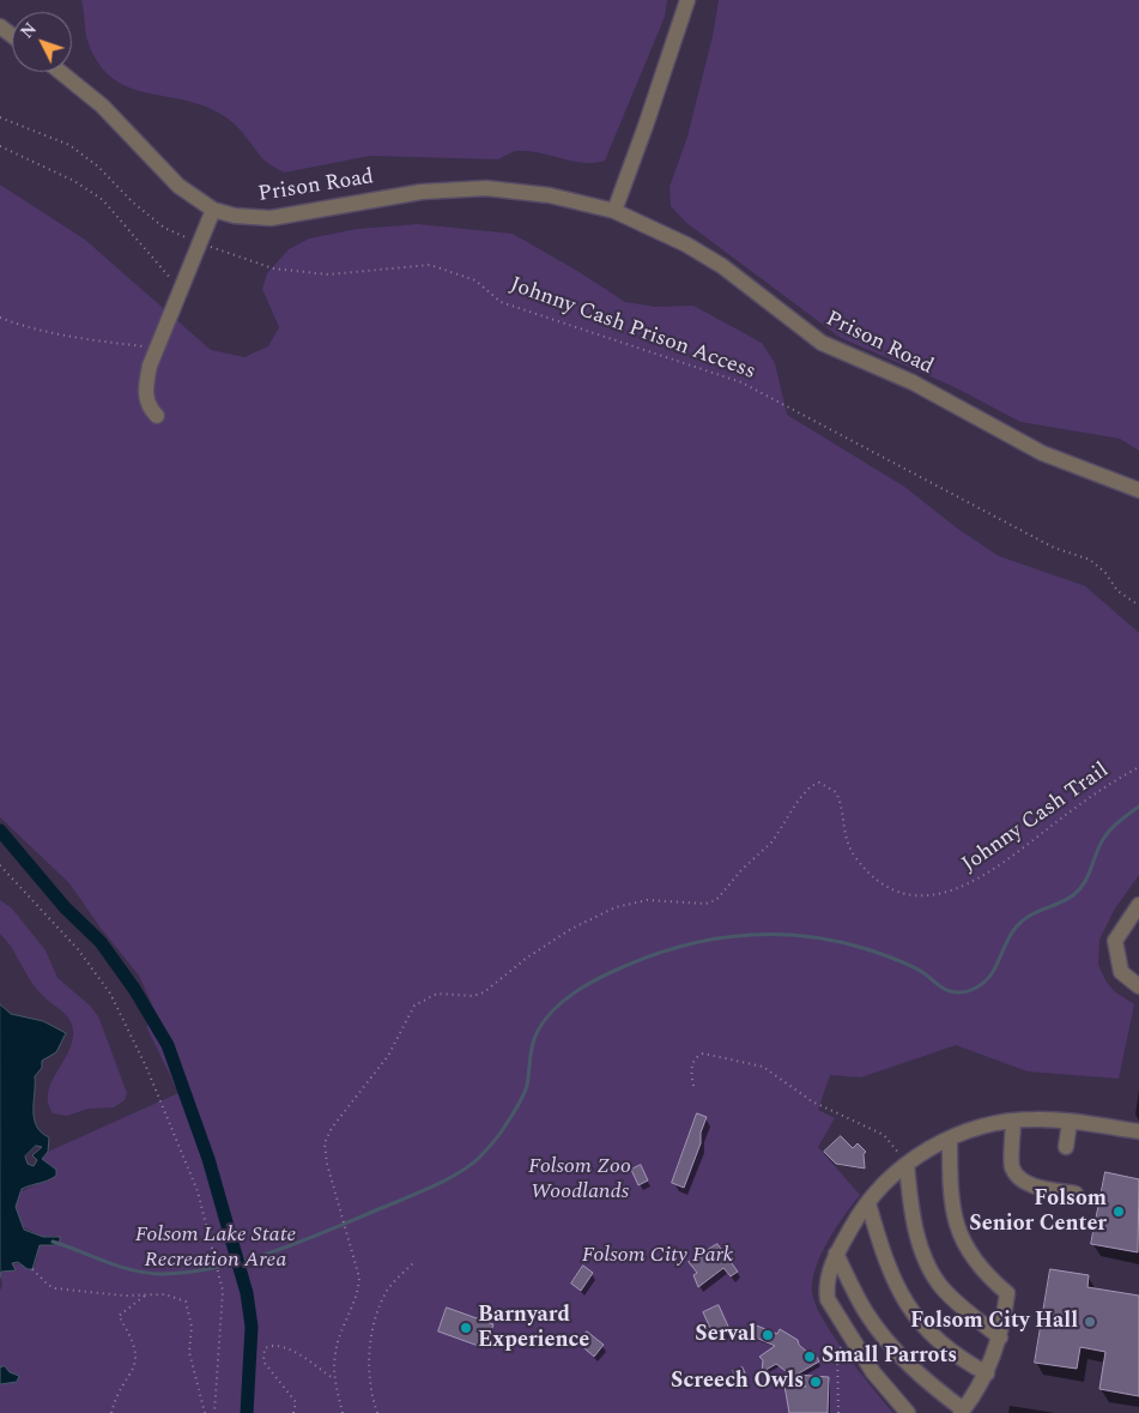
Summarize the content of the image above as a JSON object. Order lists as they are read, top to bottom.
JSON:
{
  "streets": {
    "street": ["Prison Road"],
    "path": ["Johnny Cash Prison Access", "Johnny Cash Trail"]
  },
  "parks": ["Folsom Zoo Woodlands", "Folsom Lake State Recreation Area", "Folsom City Park"],
  "places": [
    "Folsom Senior Center",
    "Folsom City Hall",
    "Barnyard Experience",
    "Serval",
    "Small Parrots",
    "Screech Owls"
  ],
  "north": "top left"
}
